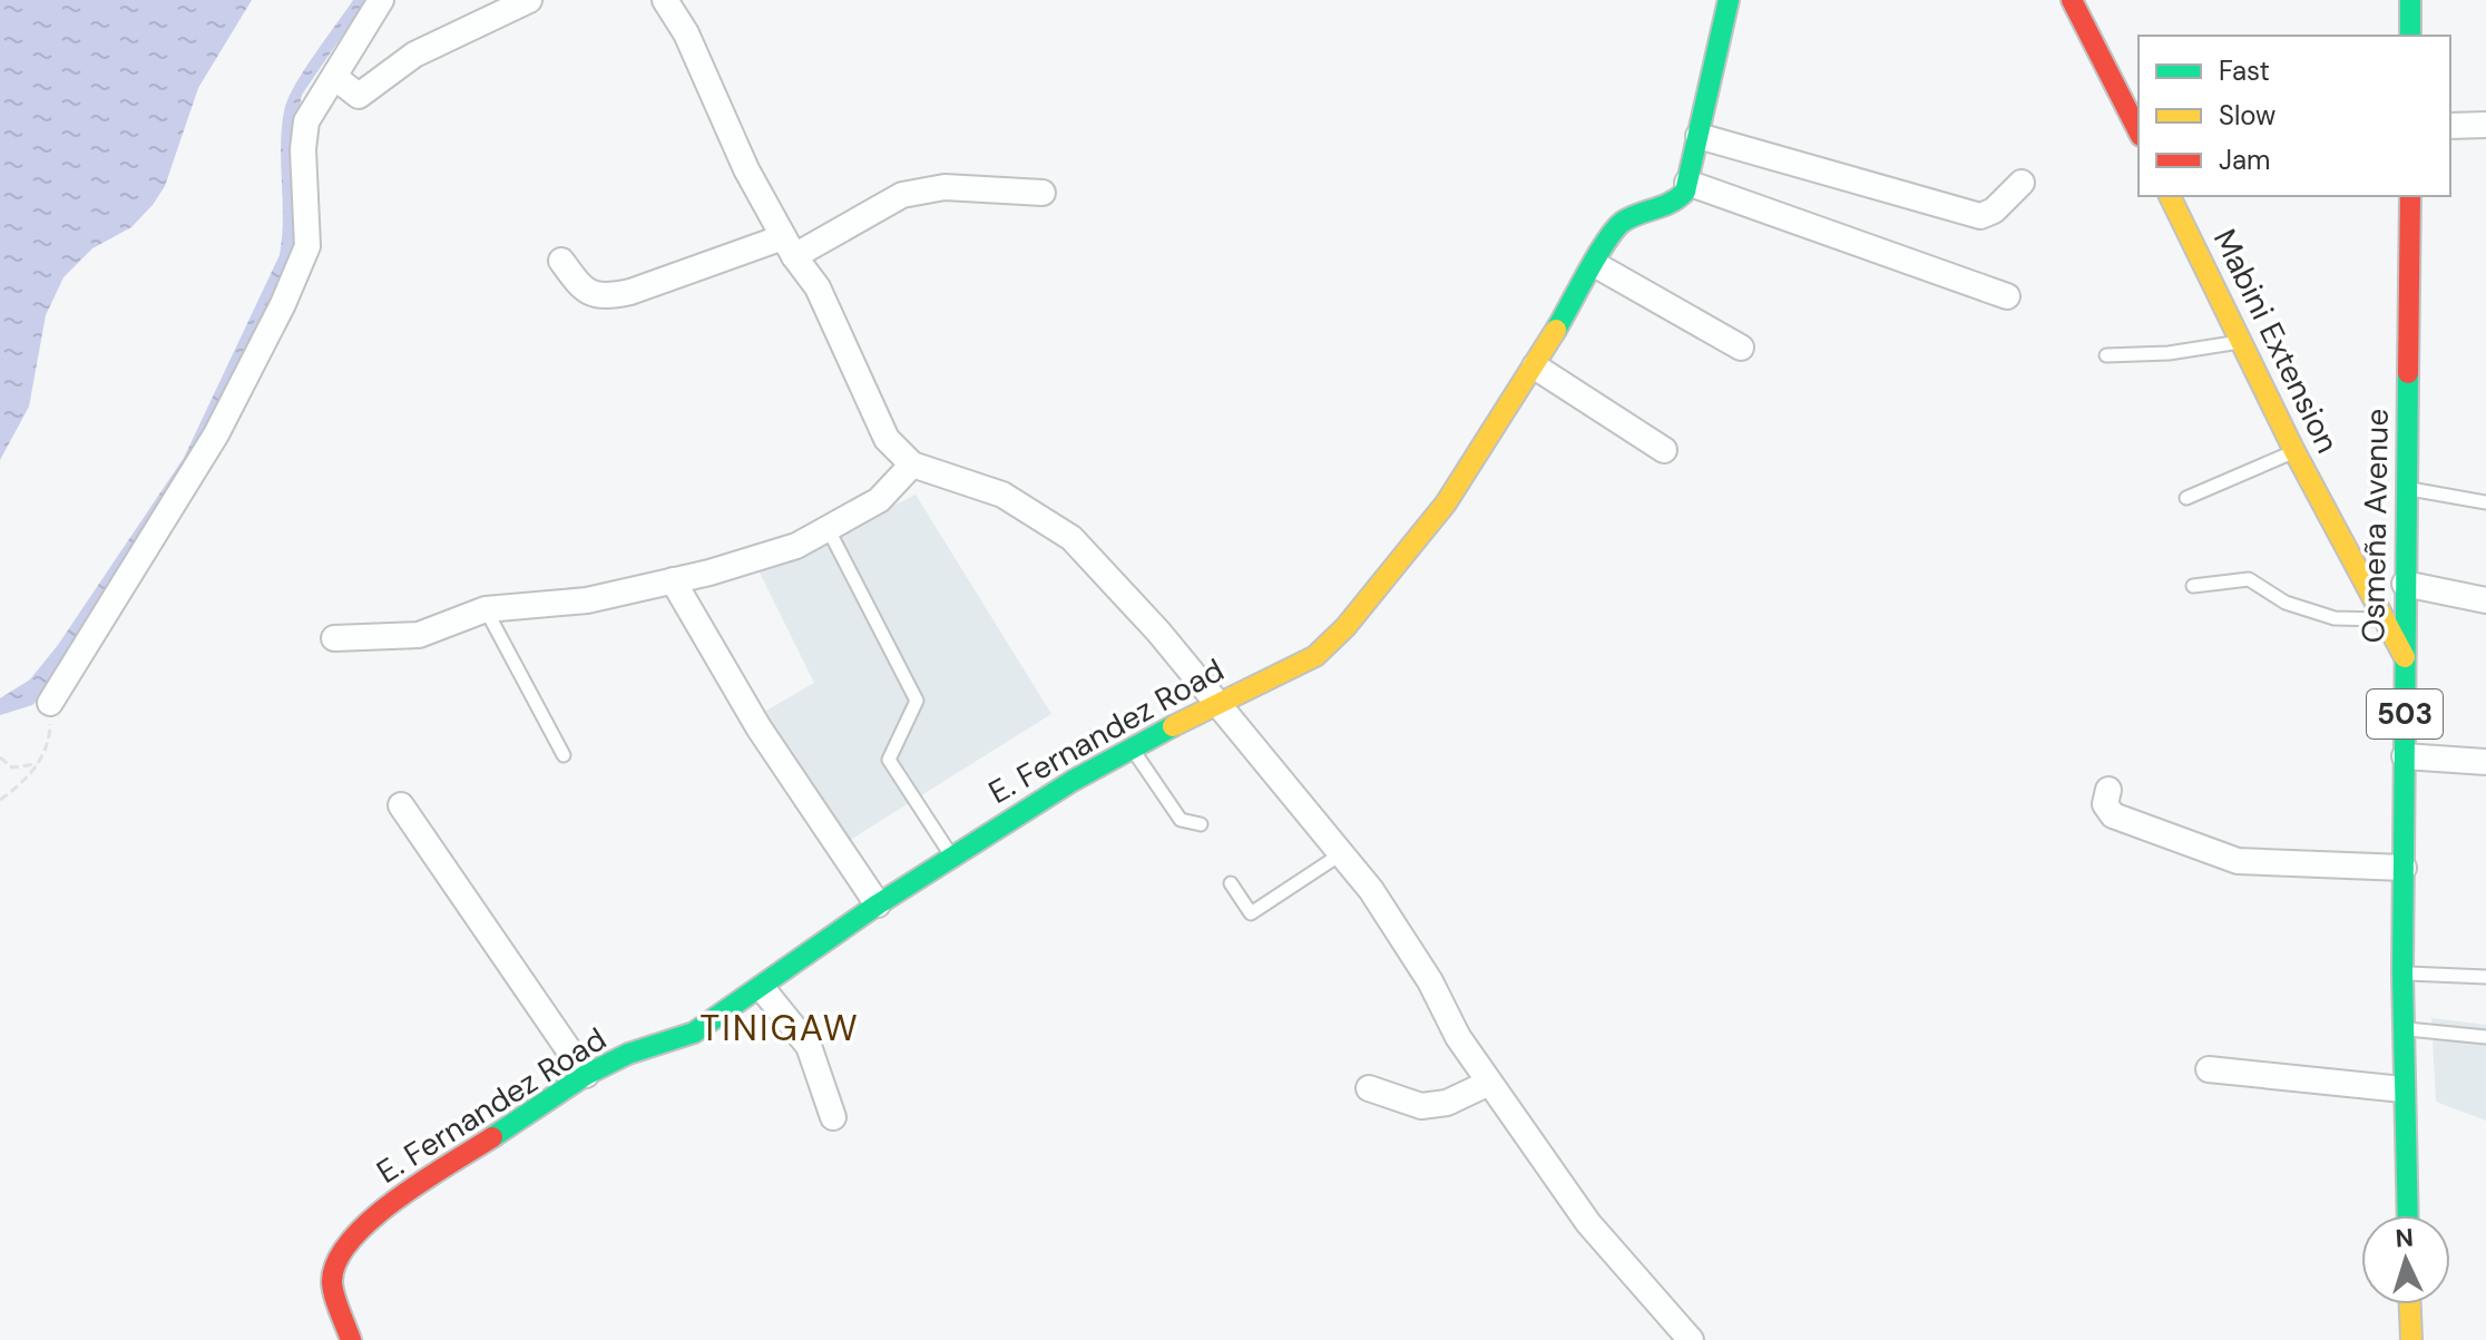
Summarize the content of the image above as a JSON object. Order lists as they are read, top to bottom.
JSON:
{
  "streets": {
    "street": [
      "Mabini Extension",
      "Osmeña Avenue",
      "503",
      "E. Fernandez Road"
    ]
  },
  "crossings": [
    ["Mabini Extension", "Osmeña Avenue"]
  ],
  "districts": ["TINIGAW"],
  "legend": ["Fast", "Slow", "Jam"],
  "north": "top"
}
